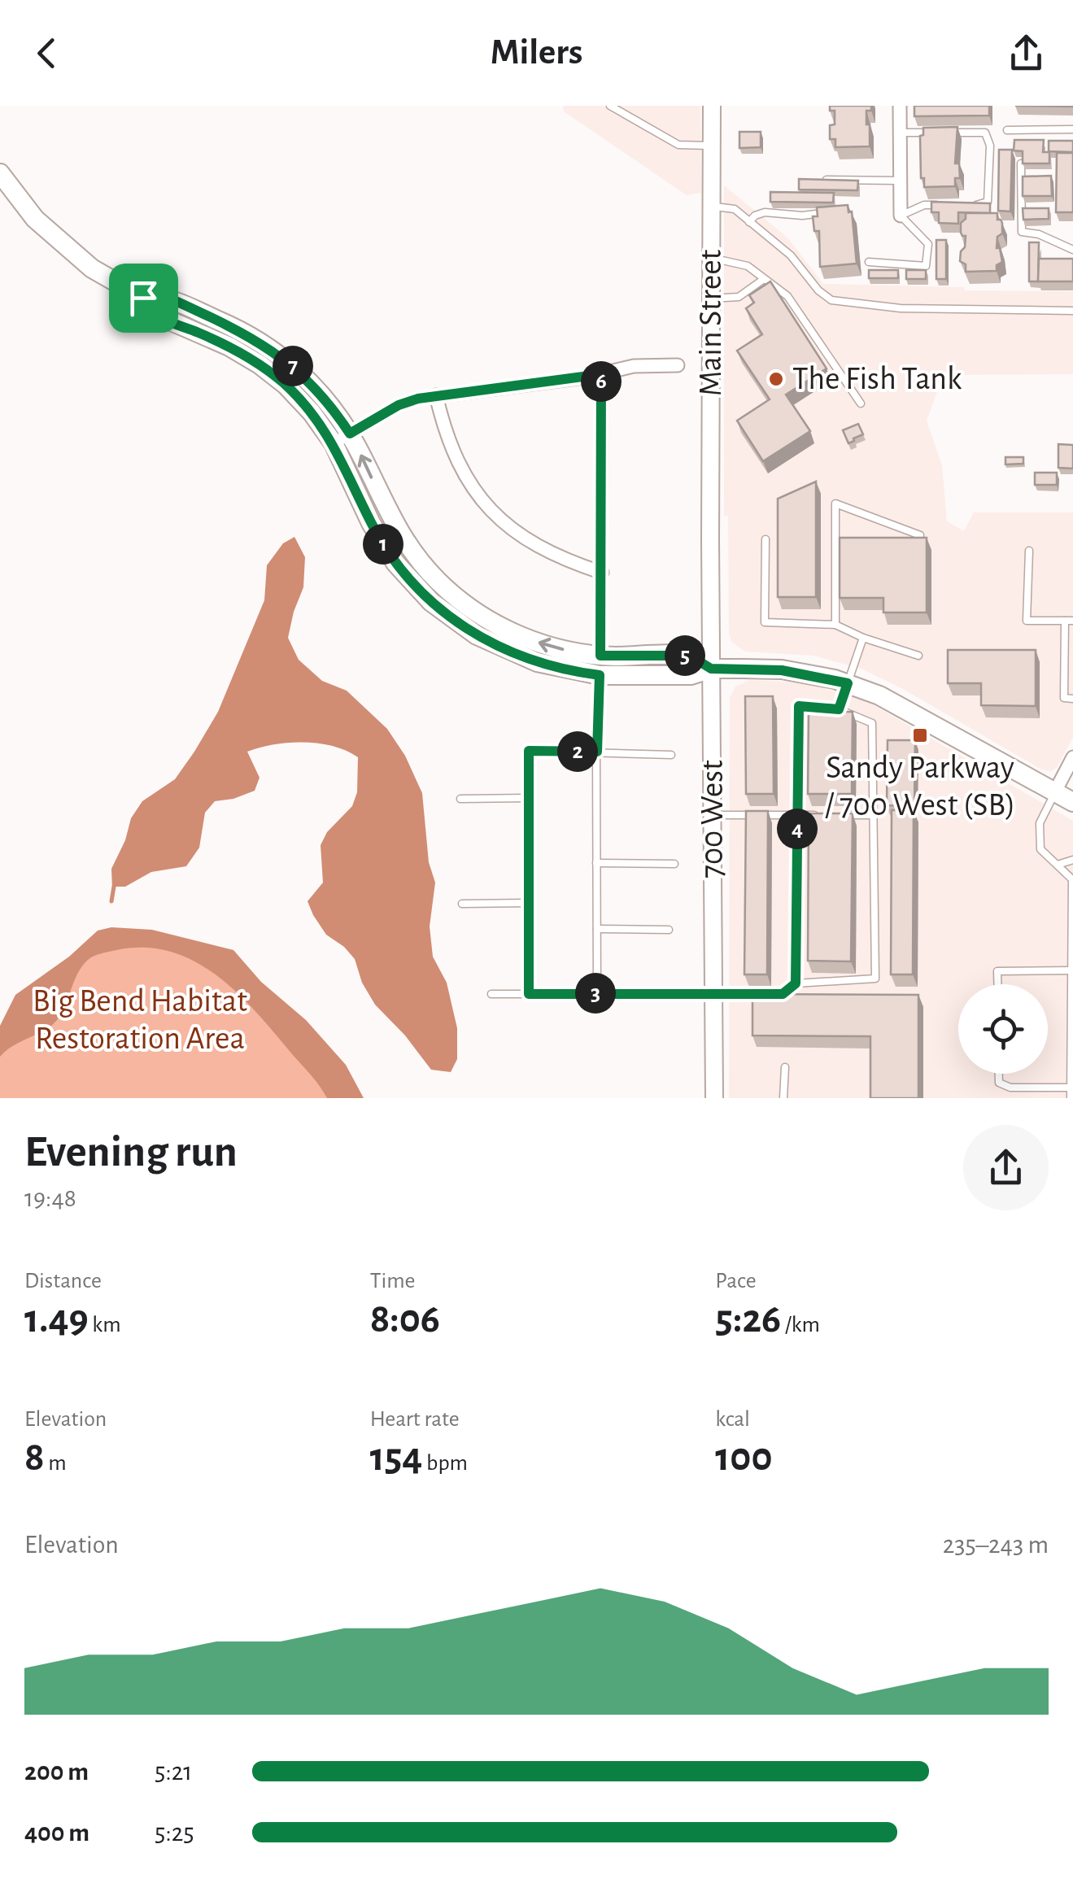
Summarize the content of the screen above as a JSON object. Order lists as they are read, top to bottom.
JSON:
{
  "streets": {
    "street": ["Main Street", "700 West"]
  },
  "crossings": [
    ["Main Street", "700 West"]
  ],
  "parks": ["Big Bend Habitat Restoration Area"],
  "places": {
    "other": ["The Fish Tank"],
    "transit": ["Sandy Parkway / 700 West (SB)"]
  },
  "page": {
    "header": "Milers",
    "pins": [
      "7",
      "6",
      "1",
      "5",
      "2",
      "4",
      "3"
    ],
    "heading": ["Evening run", "19:48"],
    "stats": [
      ["Distance", "1.49 km"],
      ["Time", "8:06"],
      ["Pace", "5:26 /km"],
      ["Elevation", "8 m"],
      ["Heart rate", "154 bpm"],
      ["kcal", "100"]
    ],
    "chart": ["Elevation", "235–243 m"],
    "list": [
      {
        "name": "200 m",
        "note": "5:21"
      },
      {
        "name": "400 m",
        "note": "5:25"
      }
    ]
  }
}
